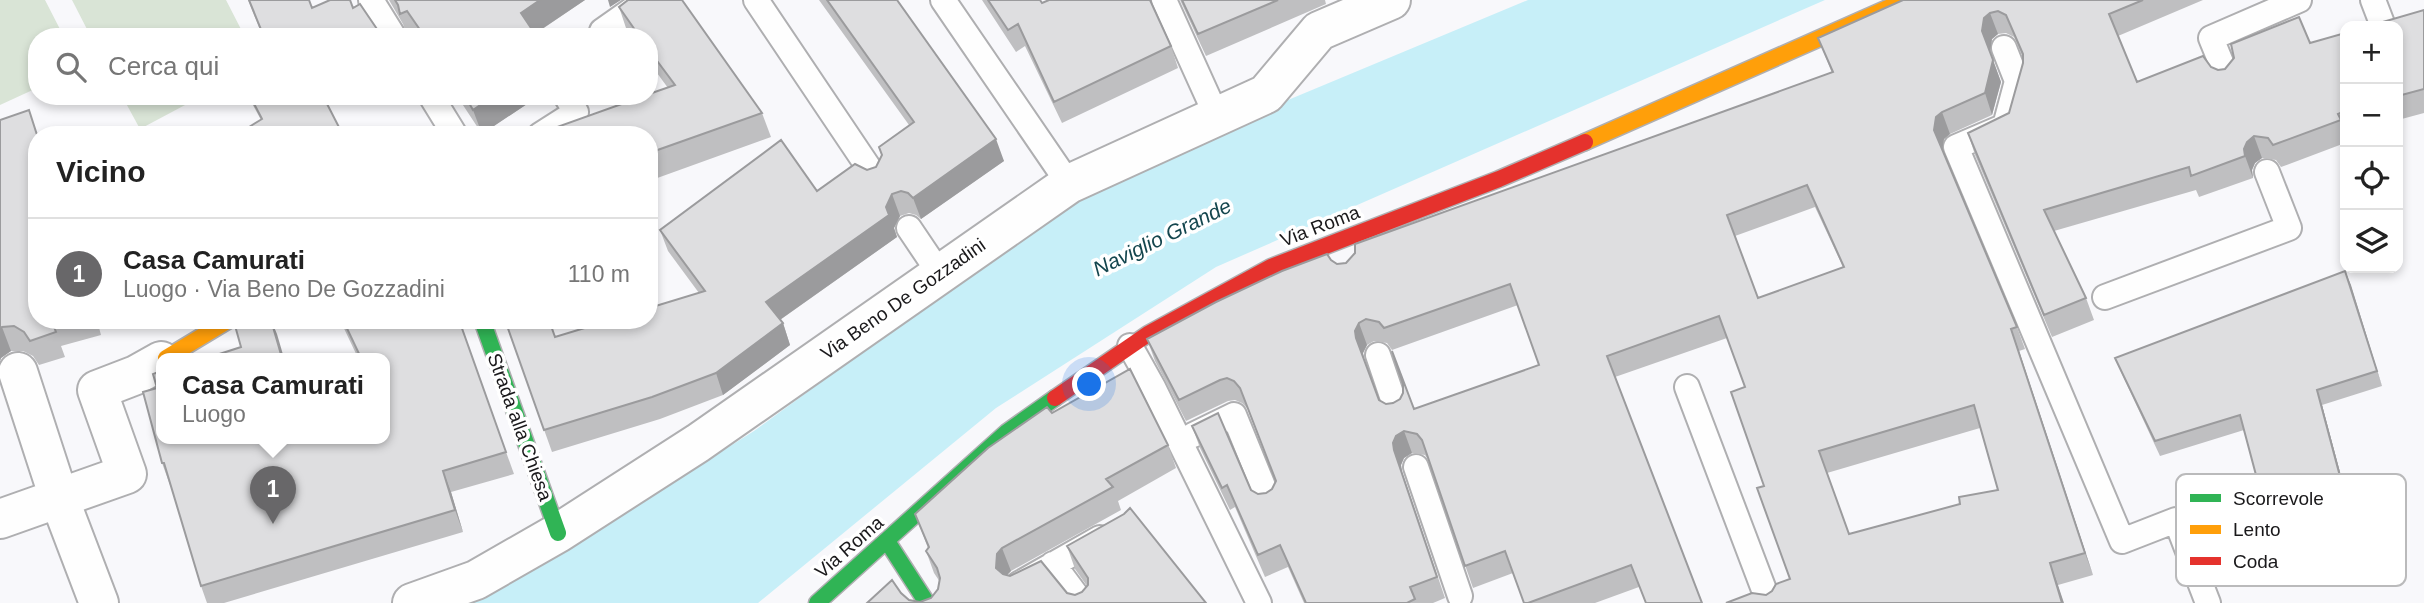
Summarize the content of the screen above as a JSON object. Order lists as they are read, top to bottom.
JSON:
{
  "streets": {
    "street": ["Via Roma", "Via Beno De Gozzadini", "Strada alla Chiesa"]
  },
  "crossings": [
    ["Via Beno De Gozzadini", "Strada alla Chiesa"]
  ],
  "water": ["Naviglio Grande"],
  "legend": ["Scorrevole", "Lento", "Coda"],
  "page": {
    "map_buttons": ["+", "−"],
    "search": "Cerca qui",
    "heading": "Vicino",
    "list": [
      {
        "mark": "1",
        "name": "Casa Camurati",
        "note": "Luogo · Via Beno De Gozzadini",
        "value": "110 m"
      }
    ],
    "popup": ["Casa Camurati", "Luogo"],
    "pins": "1"
  }
}
